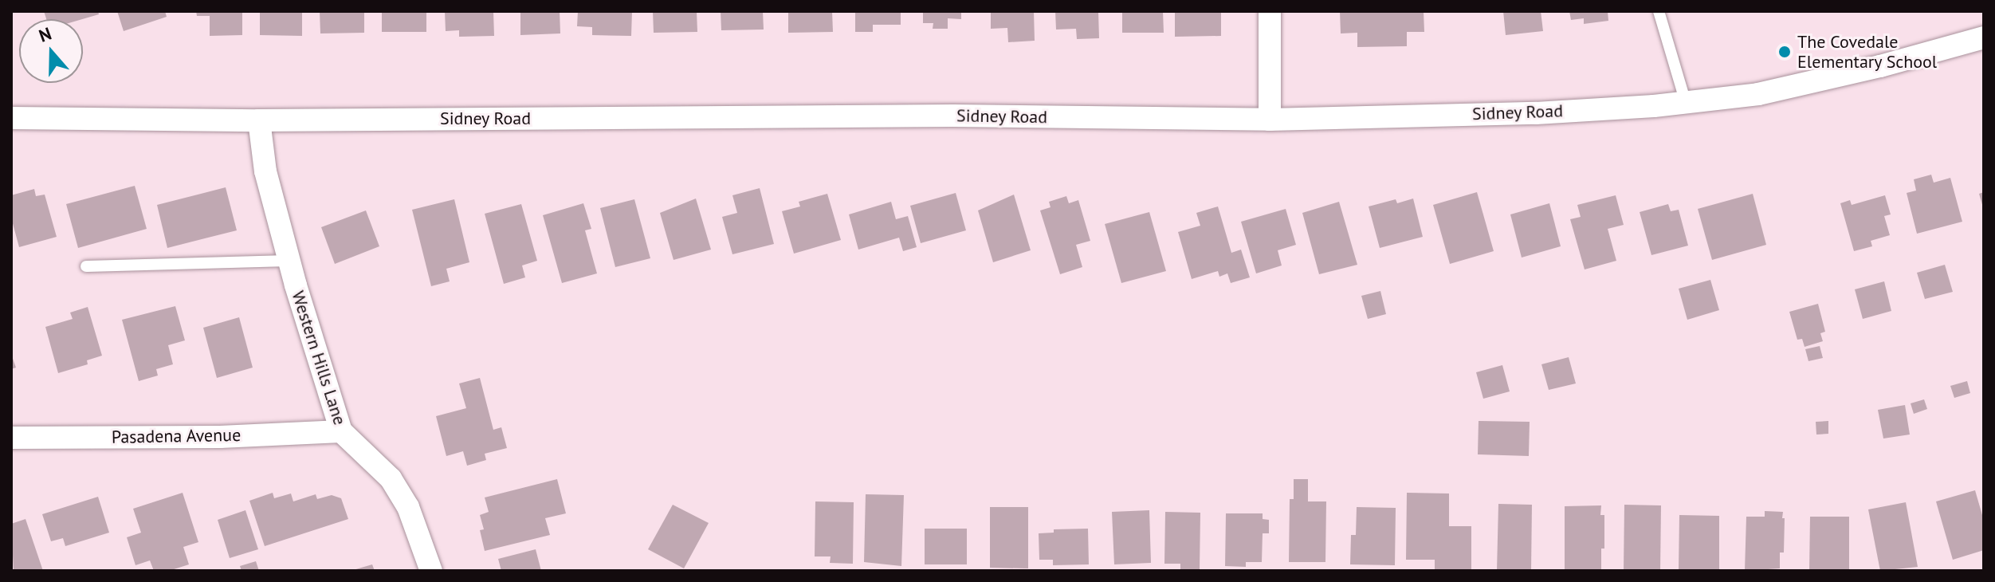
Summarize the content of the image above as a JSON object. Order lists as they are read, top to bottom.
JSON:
{
  "streets": {
    "street": ["Sidney Road", "Western Hills Lane", "Pasadena Avenue"]
  },
  "crossings": [
    ["Sidney Road", "Western Hills Lane"],
    ["Western Hills Lane", "Pasadena Avenue"]
  ],
  "places": ["The Covedale Elementary School"],
  "north": "top"
}
